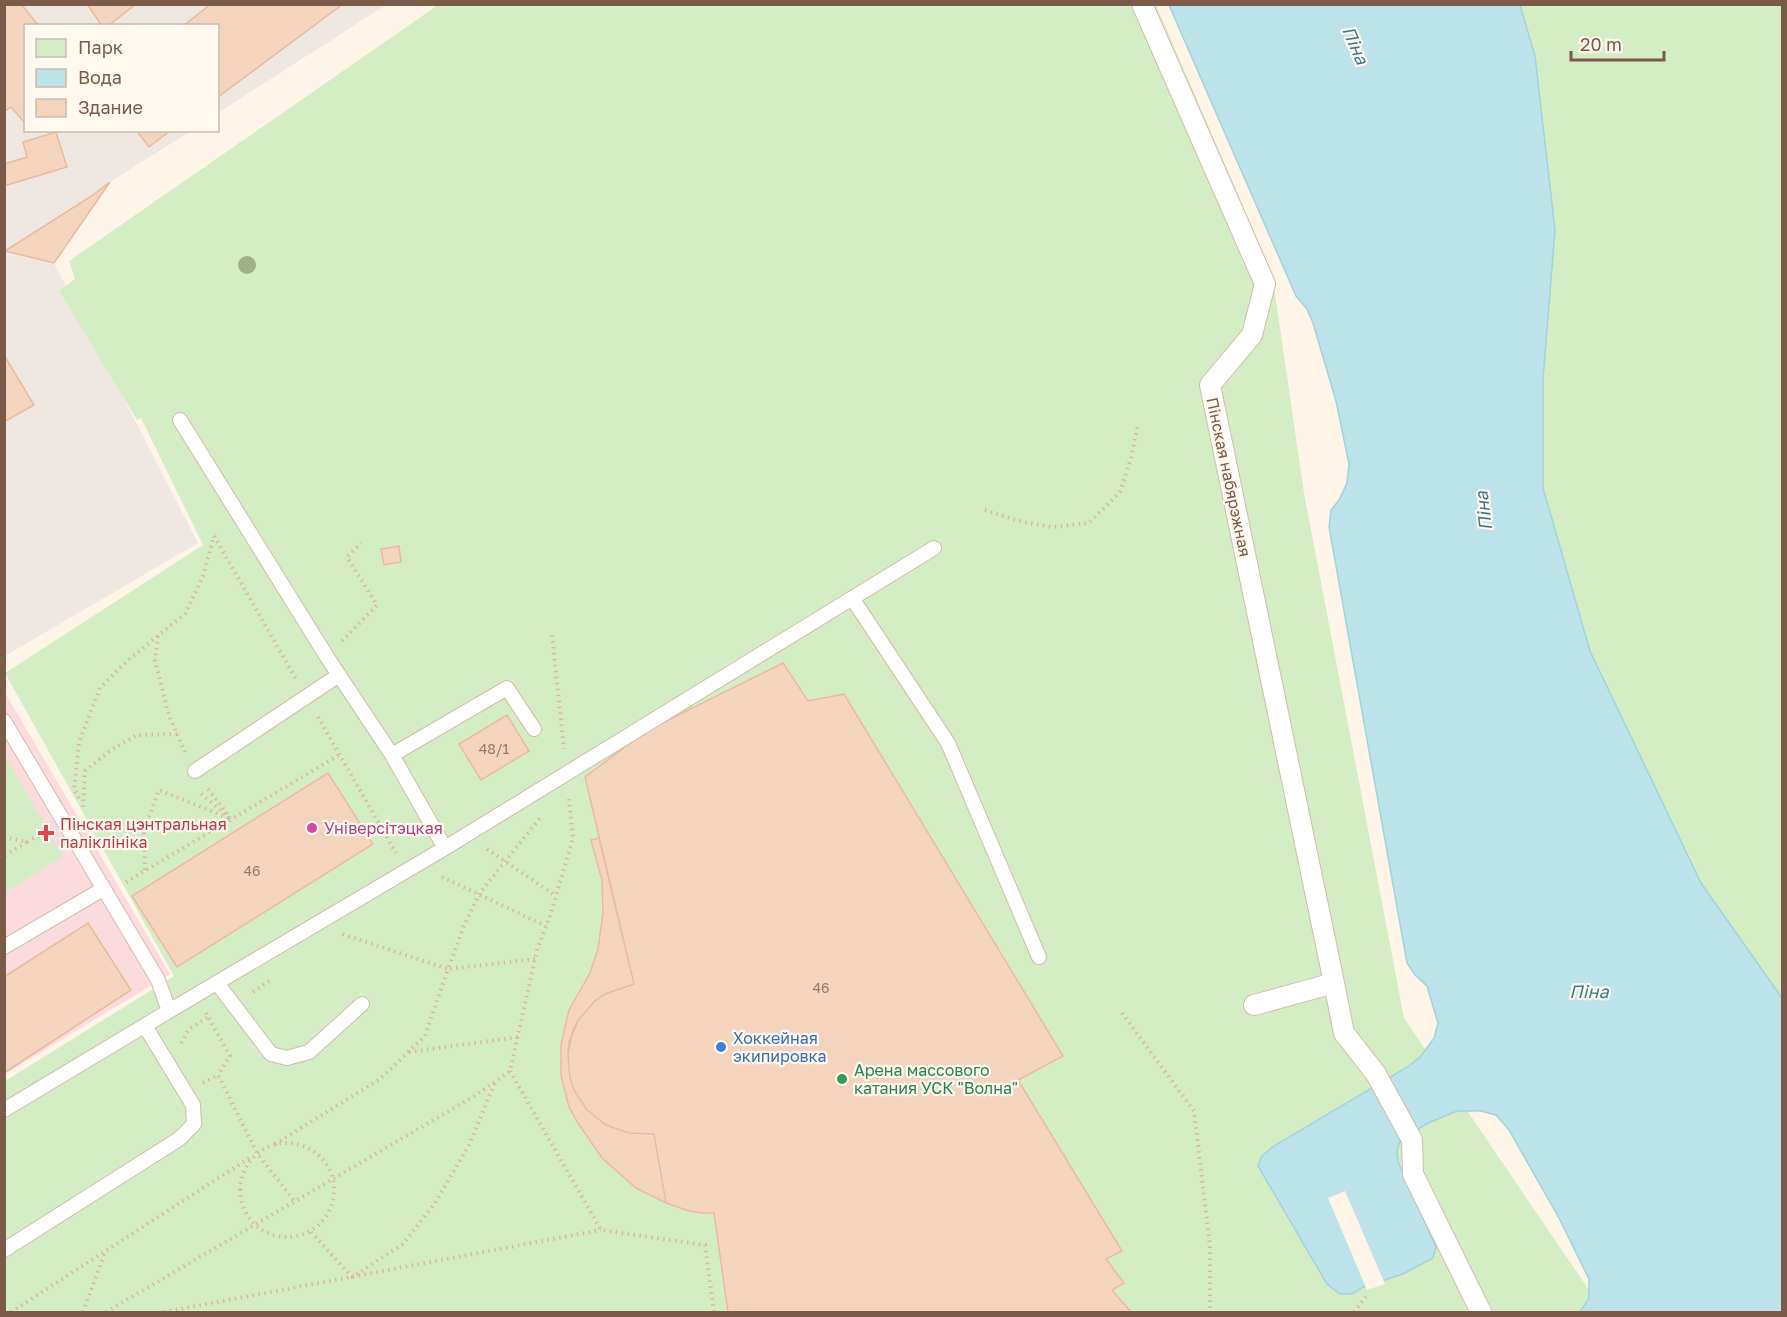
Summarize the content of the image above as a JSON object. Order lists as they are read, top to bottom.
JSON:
{
  "streets": {
    "street": ["Пінская набярэжная"]
  },
  "water": ["Піна"],
  "places": {
    "other": ["Універсітэцкая", "Хоккейная экипировка", "Арена массового катания УСК \"Волна\""],
    "health": ["Пінская цэнтральная паліклініка"]
  },
  "house_numbers": ["48/1", "46", "46"],
  "legend": ["Парк", "Вода", "Здание"],
  "scale_bar": "20 m"
}
